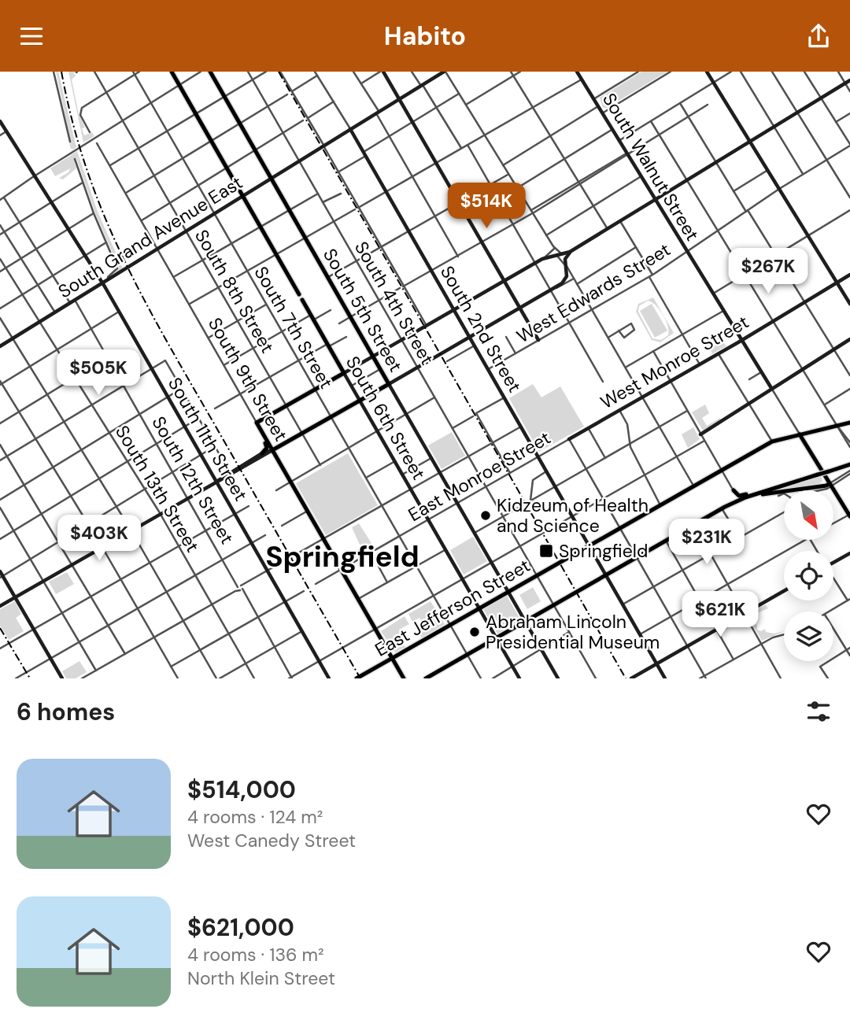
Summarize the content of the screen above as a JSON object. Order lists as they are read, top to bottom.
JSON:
{
  "streets": {
    "main road": [
      "South 5th Street",
      "South 9th Street",
      "South 6th Street",
      "East Jefferson Street"
    ],
    "street": [
      "South Walnut Street",
      "South Grand Avenue East",
      "South 8th Street",
      "West Edwards Street",
      "South 4th Street",
      "South 7th Street",
      "South 2nd Street",
      "West Monroe Street",
      "South 11th Street",
      "East Monroe Street",
      "South 12th Street",
      "South 13th Street"
    ]
  },
  "crossings": [
    ["South Walnut Street", "West Edwards Street"],
    ["South Walnut Street", "West Monroe Street"],
    ["South Grand Avenue East", "South 8th Street"],
    ["South Grand Avenue East", "South 4th Street"],
    ["South Grand Avenue East", "South 5th Street"],
    ["South Grand Avenue East", "South 7th Street"],
    ["South Grand Avenue East", "South 2nd Street"],
    ["South Grand Avenue East", "South 9th Street"],
    ["South Grand Avenue East", "South 6th Street"],
    ["South Grand Avenue East", "South 11th Street"],
    ["South Grand Avenue East", "South 12th Street"],
    ["South Grand Avenue East", "South 13th Street"],
    ["West Edwards Street", "South 2nd Street"],
    ["South 4th Street", "East Monroe Street"],
    ["South 4th Street", "East Jefferson Street"],
    ["South 5th Street", "East Monroe Street"],
    ["South 5th Street", "East Jefferson Street"],
    ["South 7th Street", "East Monroe Street"],
    ["South 7th Street", "East Jefferson Street"],
    ["South 2nd Street", "East Monroe Street"],
    ["South 2nd Street", "East Jefferson Street"],
    ["West Monroe Street", "East Monroe Street"],
    ["South 9th Street", "East Monroe Street"],
    ["South 9th Street", "East Jefferson Street"],
    ["South 6th Street", "East Monroe Street"],
    ["South 6th Street", "East Jefferson Street"]
  ],
  "districts": ["Springfield"],
  "places": {
    "other": ["Kidzeum of Health and Science", "Abraham Lincoln Presidential Museum"],
    "transit": ["Springfield"]
  },
  "north": "bottom right",
  "page": {
    "header": "Habito",
    "price": [
      "$514K",
      "$267K",
      "$505K",
      "$403K",
      "$231K",
      "$621K"
    ],
    "heading": "6 homes",
    "list": [
      {
        "name": "$514,000",
        "note": "4 rooms · 124 m² · West Canedy Street"
      },
      {
        "name": "$621,000",
        "note": "4 rooms · 136 m² · North Klein Street"
      }
    ]
  }
}
